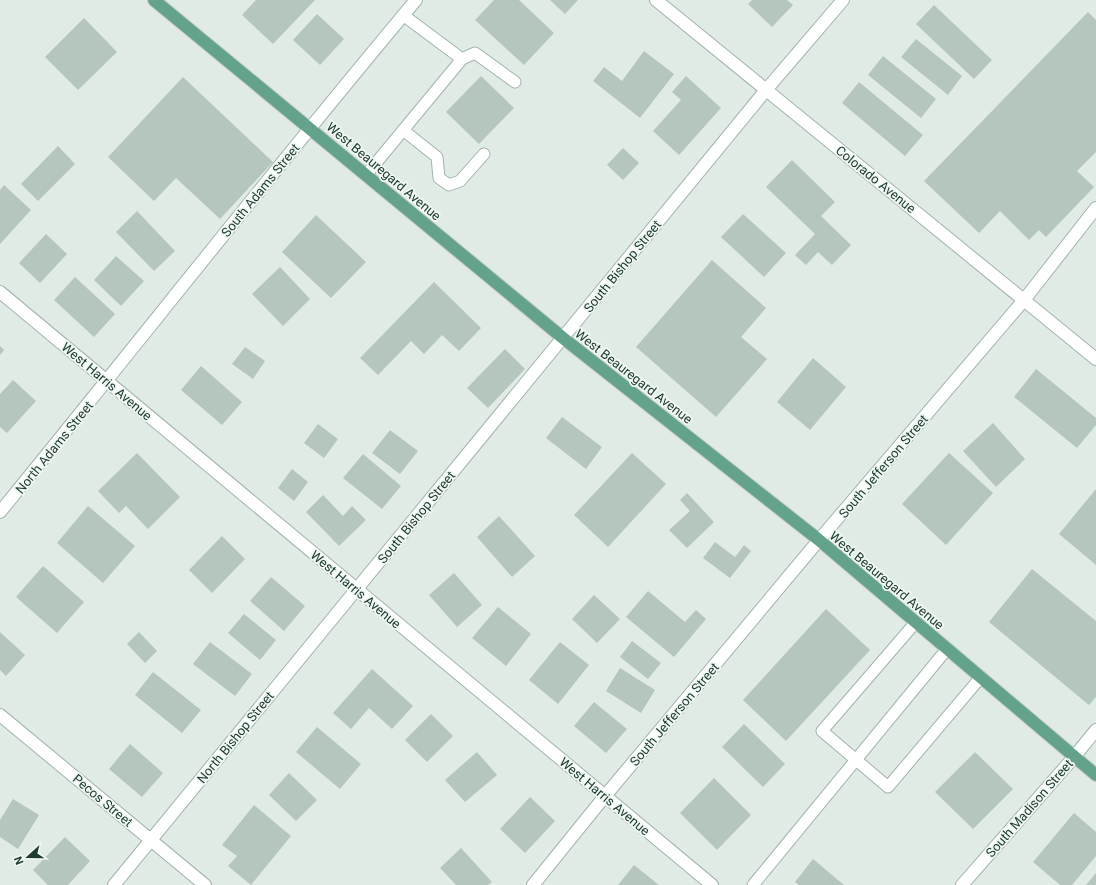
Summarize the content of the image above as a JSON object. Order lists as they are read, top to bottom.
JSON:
{
  "streets": {
    "main road": ["West Beauregard Avenue"],
    "street": [
      "Colorado Avenue",
      "South Adams Street",
      "South Bishop Street",
      "West Harris Avenue",
      "North Adams Street",
      "South Jefferson Street",
      "North Bishop Street",
      "Pecos Street",
      "South Madison Street"
    ]
  },
  "crossings": [
    ["West Beauregard Avenue", "South Adams Street"],
    ["West Beauregard Avenue", "South Bishop Street"],
    ["West Beauregard Avenue", "South Jefferson Street"],
    ["West Beauregard Avenue", "South Madison Street"],
    ["Colorado Avenue", "South Bishop Street"],
    ["Colorado Avenue", "South Jefferson Street"],
    ["South Adams Street", "West Harris Avenue"],
    ["South Adams Street", "North Adams Street"],
    ["South Bishop Street", "West Harris Avenue"],
    ["South Bishop Street", "North Bishop Street"],
    ["West Harris Avenue", "North Adams Street"],
    ["West Harris Avenue", "South Jefferson Street"],
    ["West Harris Avenue", "North Bishop Street"],
    ["North Bishop Street", "Pecos Street"]
  ],
  "north": "left"
}
